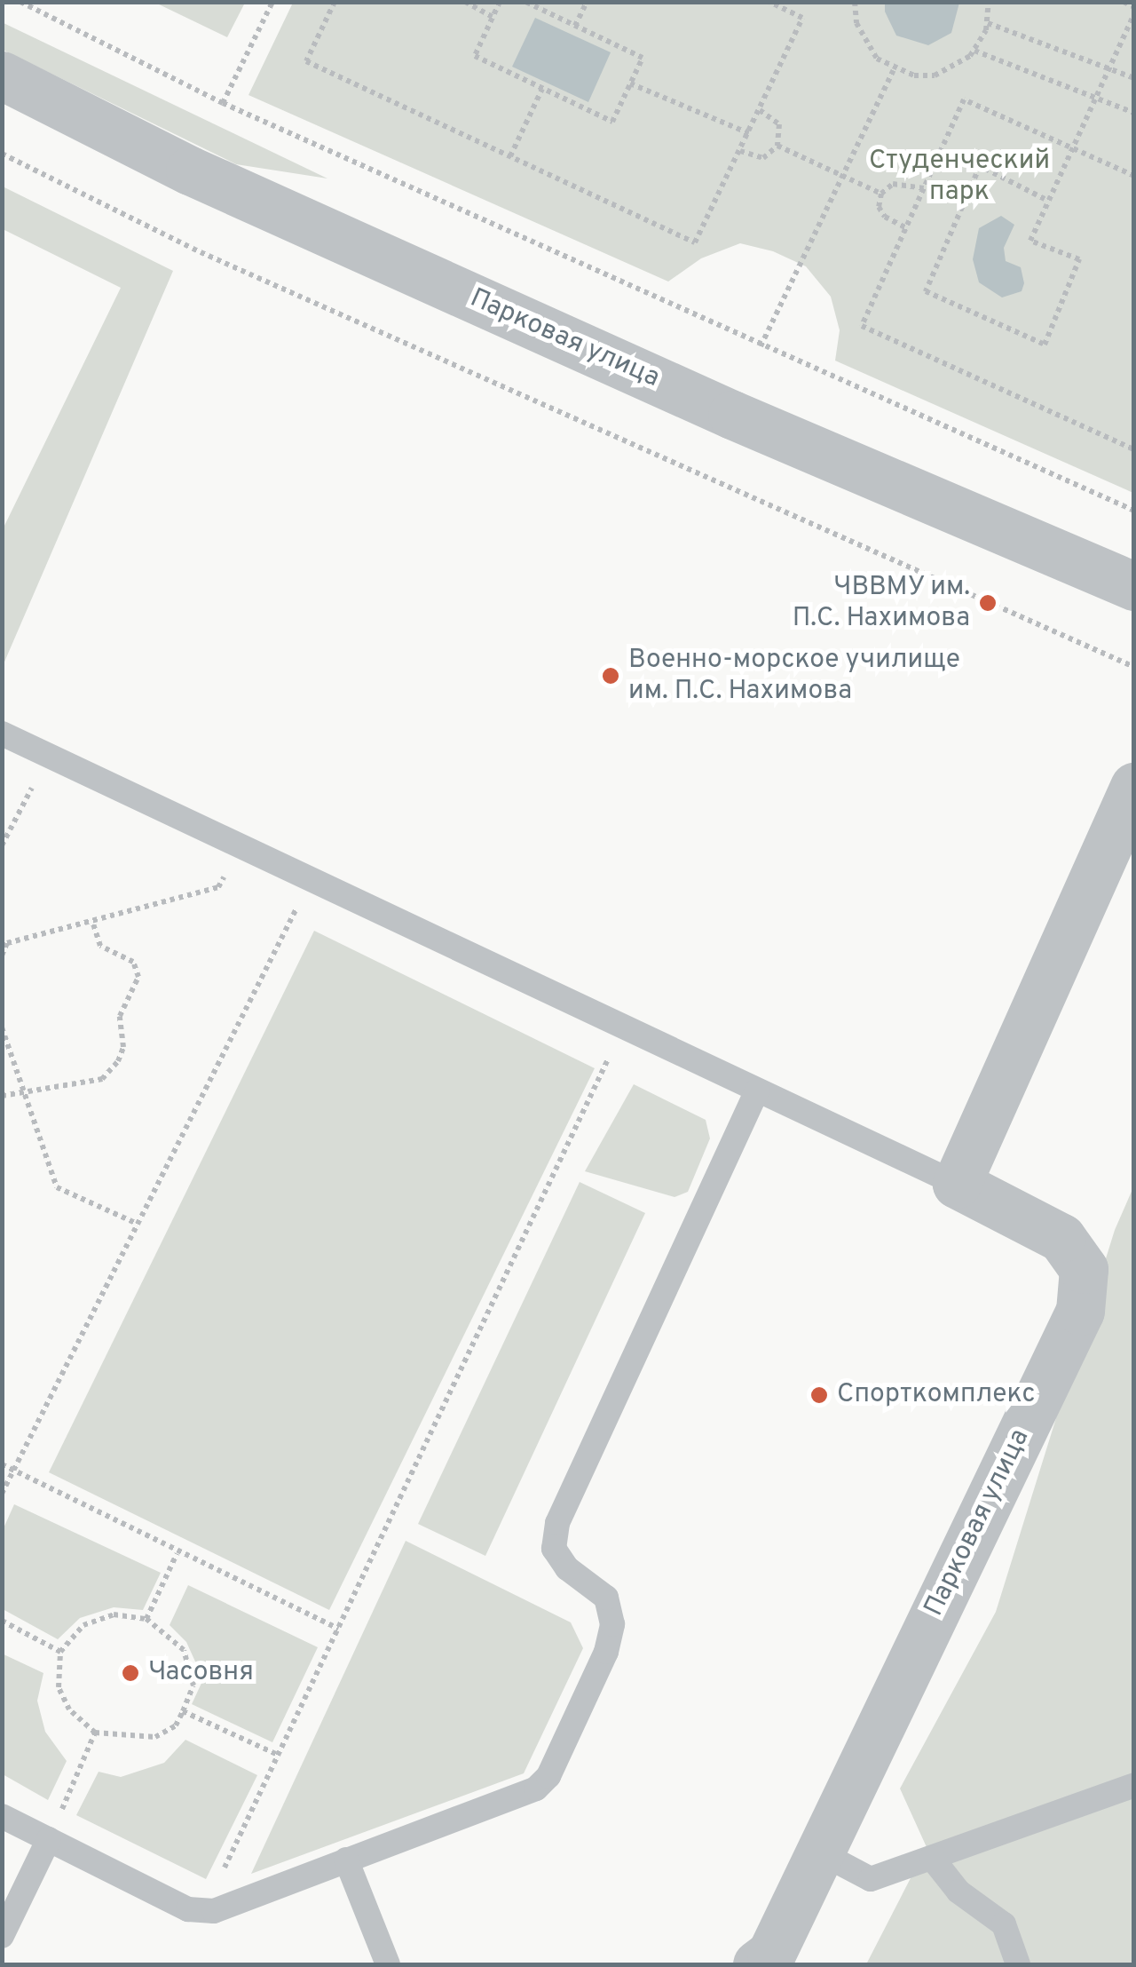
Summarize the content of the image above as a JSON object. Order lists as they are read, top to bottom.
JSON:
{
  "streets": {
    "street": ["Парковая улица"]
  },
  "parks": ["Студенческий парк"],
  "places": [
    "ЧВВМУ им. П.С. Нахимова",
    "Военно-морское училище им. П.С. Нахимова",
    "Спорткомплекс",
    "Часовня"
  ]
}
